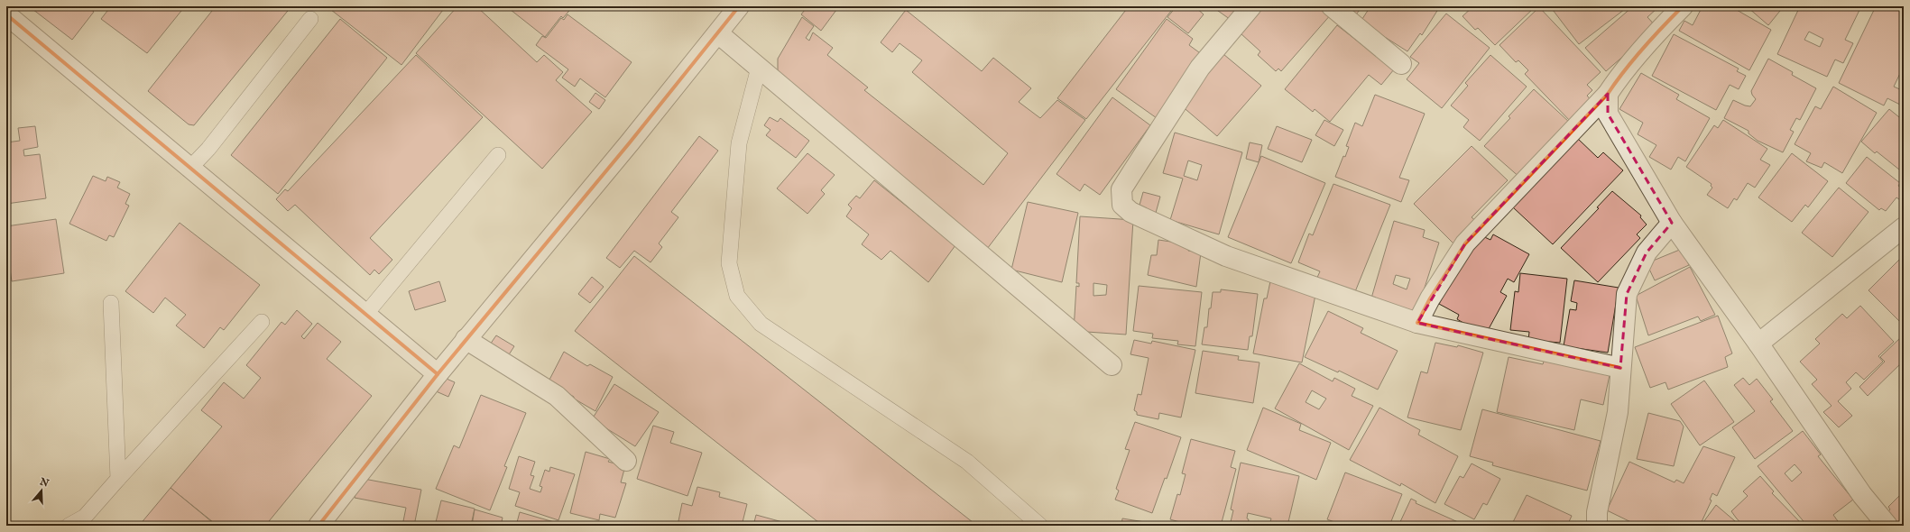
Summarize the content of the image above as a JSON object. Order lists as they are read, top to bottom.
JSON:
{
  "north": "top"
}
